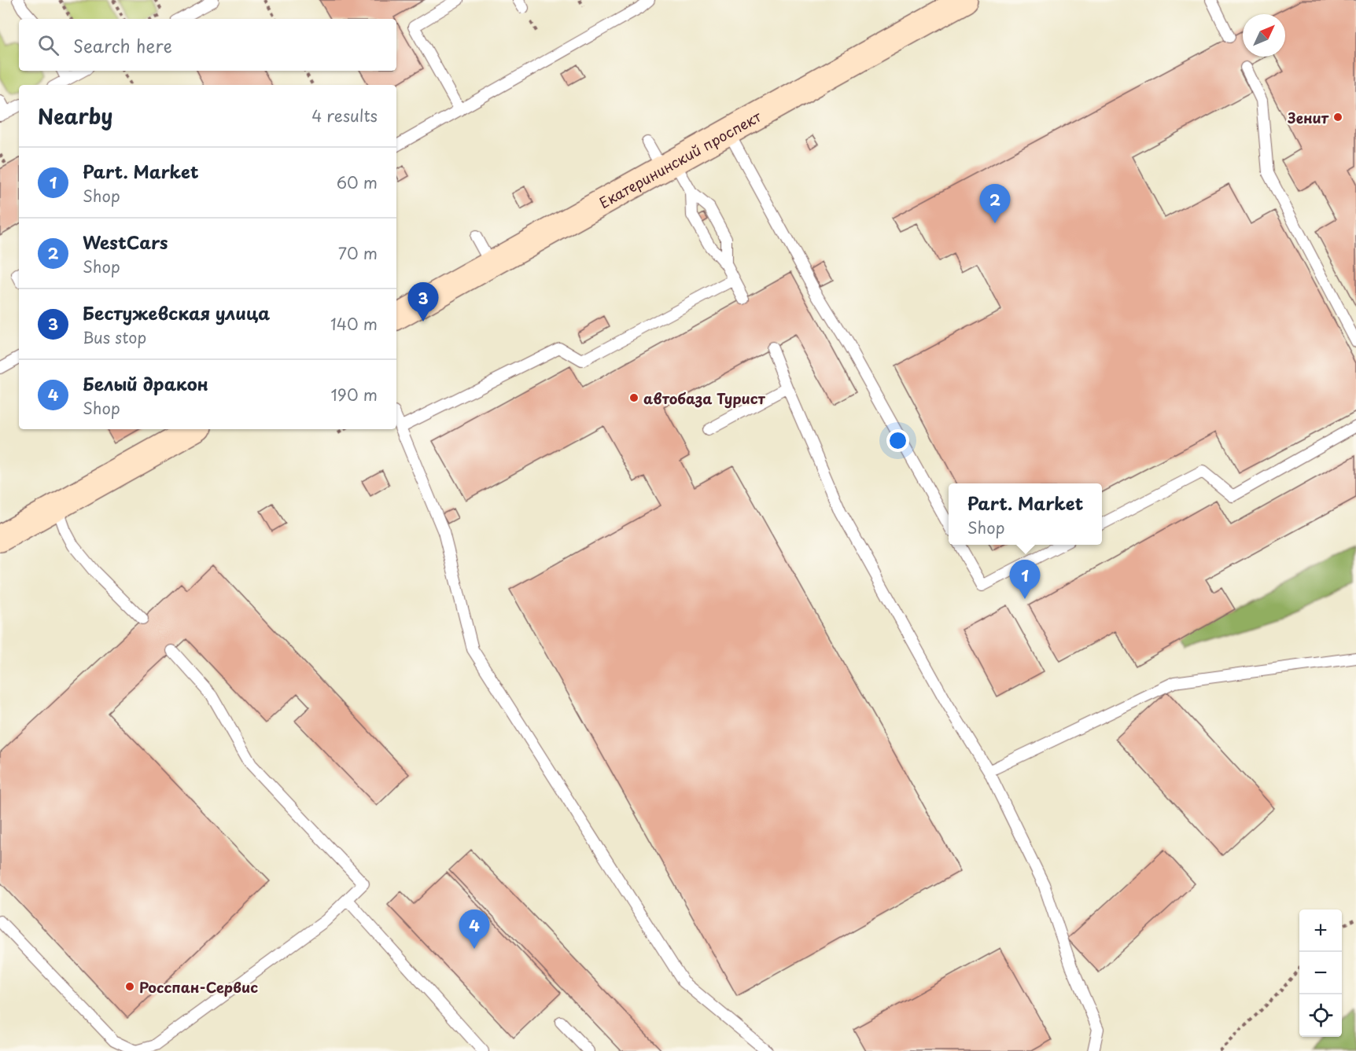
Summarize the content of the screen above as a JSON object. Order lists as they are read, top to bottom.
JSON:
{
  "streets": {
    "street": ["Екатерининский проспект"]
  },
  "places": ["Зенит", "автобаза Турист", "Росспан-Сервис"],
  "north": "top right",
  "page": {
    "search": "Search here",
    "heading": ["Nearby", "4 results"],
    "list": [
      {
        "mark": "1",
        "name": "Part. Market",
        "note": "Shop",
        "value": "60 m"
      },
      {
        "mark": "2",
        "name": "WestCars",
        "note": "Shop",
        "value": "70 m"
      },
      {
        "mark": "3",
        "name": "Бестужевская улица",
        "note": "Bus stop",
        "value": "140 m"
      },
      {
        "mark": "4",
        "name": "Белый дракон",
        "note": "Shop",
        "value": "190 m"
      }
    ],
    "pins": [
      "2",
      "3",
      "1",
      "4"
    ],
    "popup": ["Part. Market", "Shop"],
    "map_buttons": ["+", "−"]
  }
}
